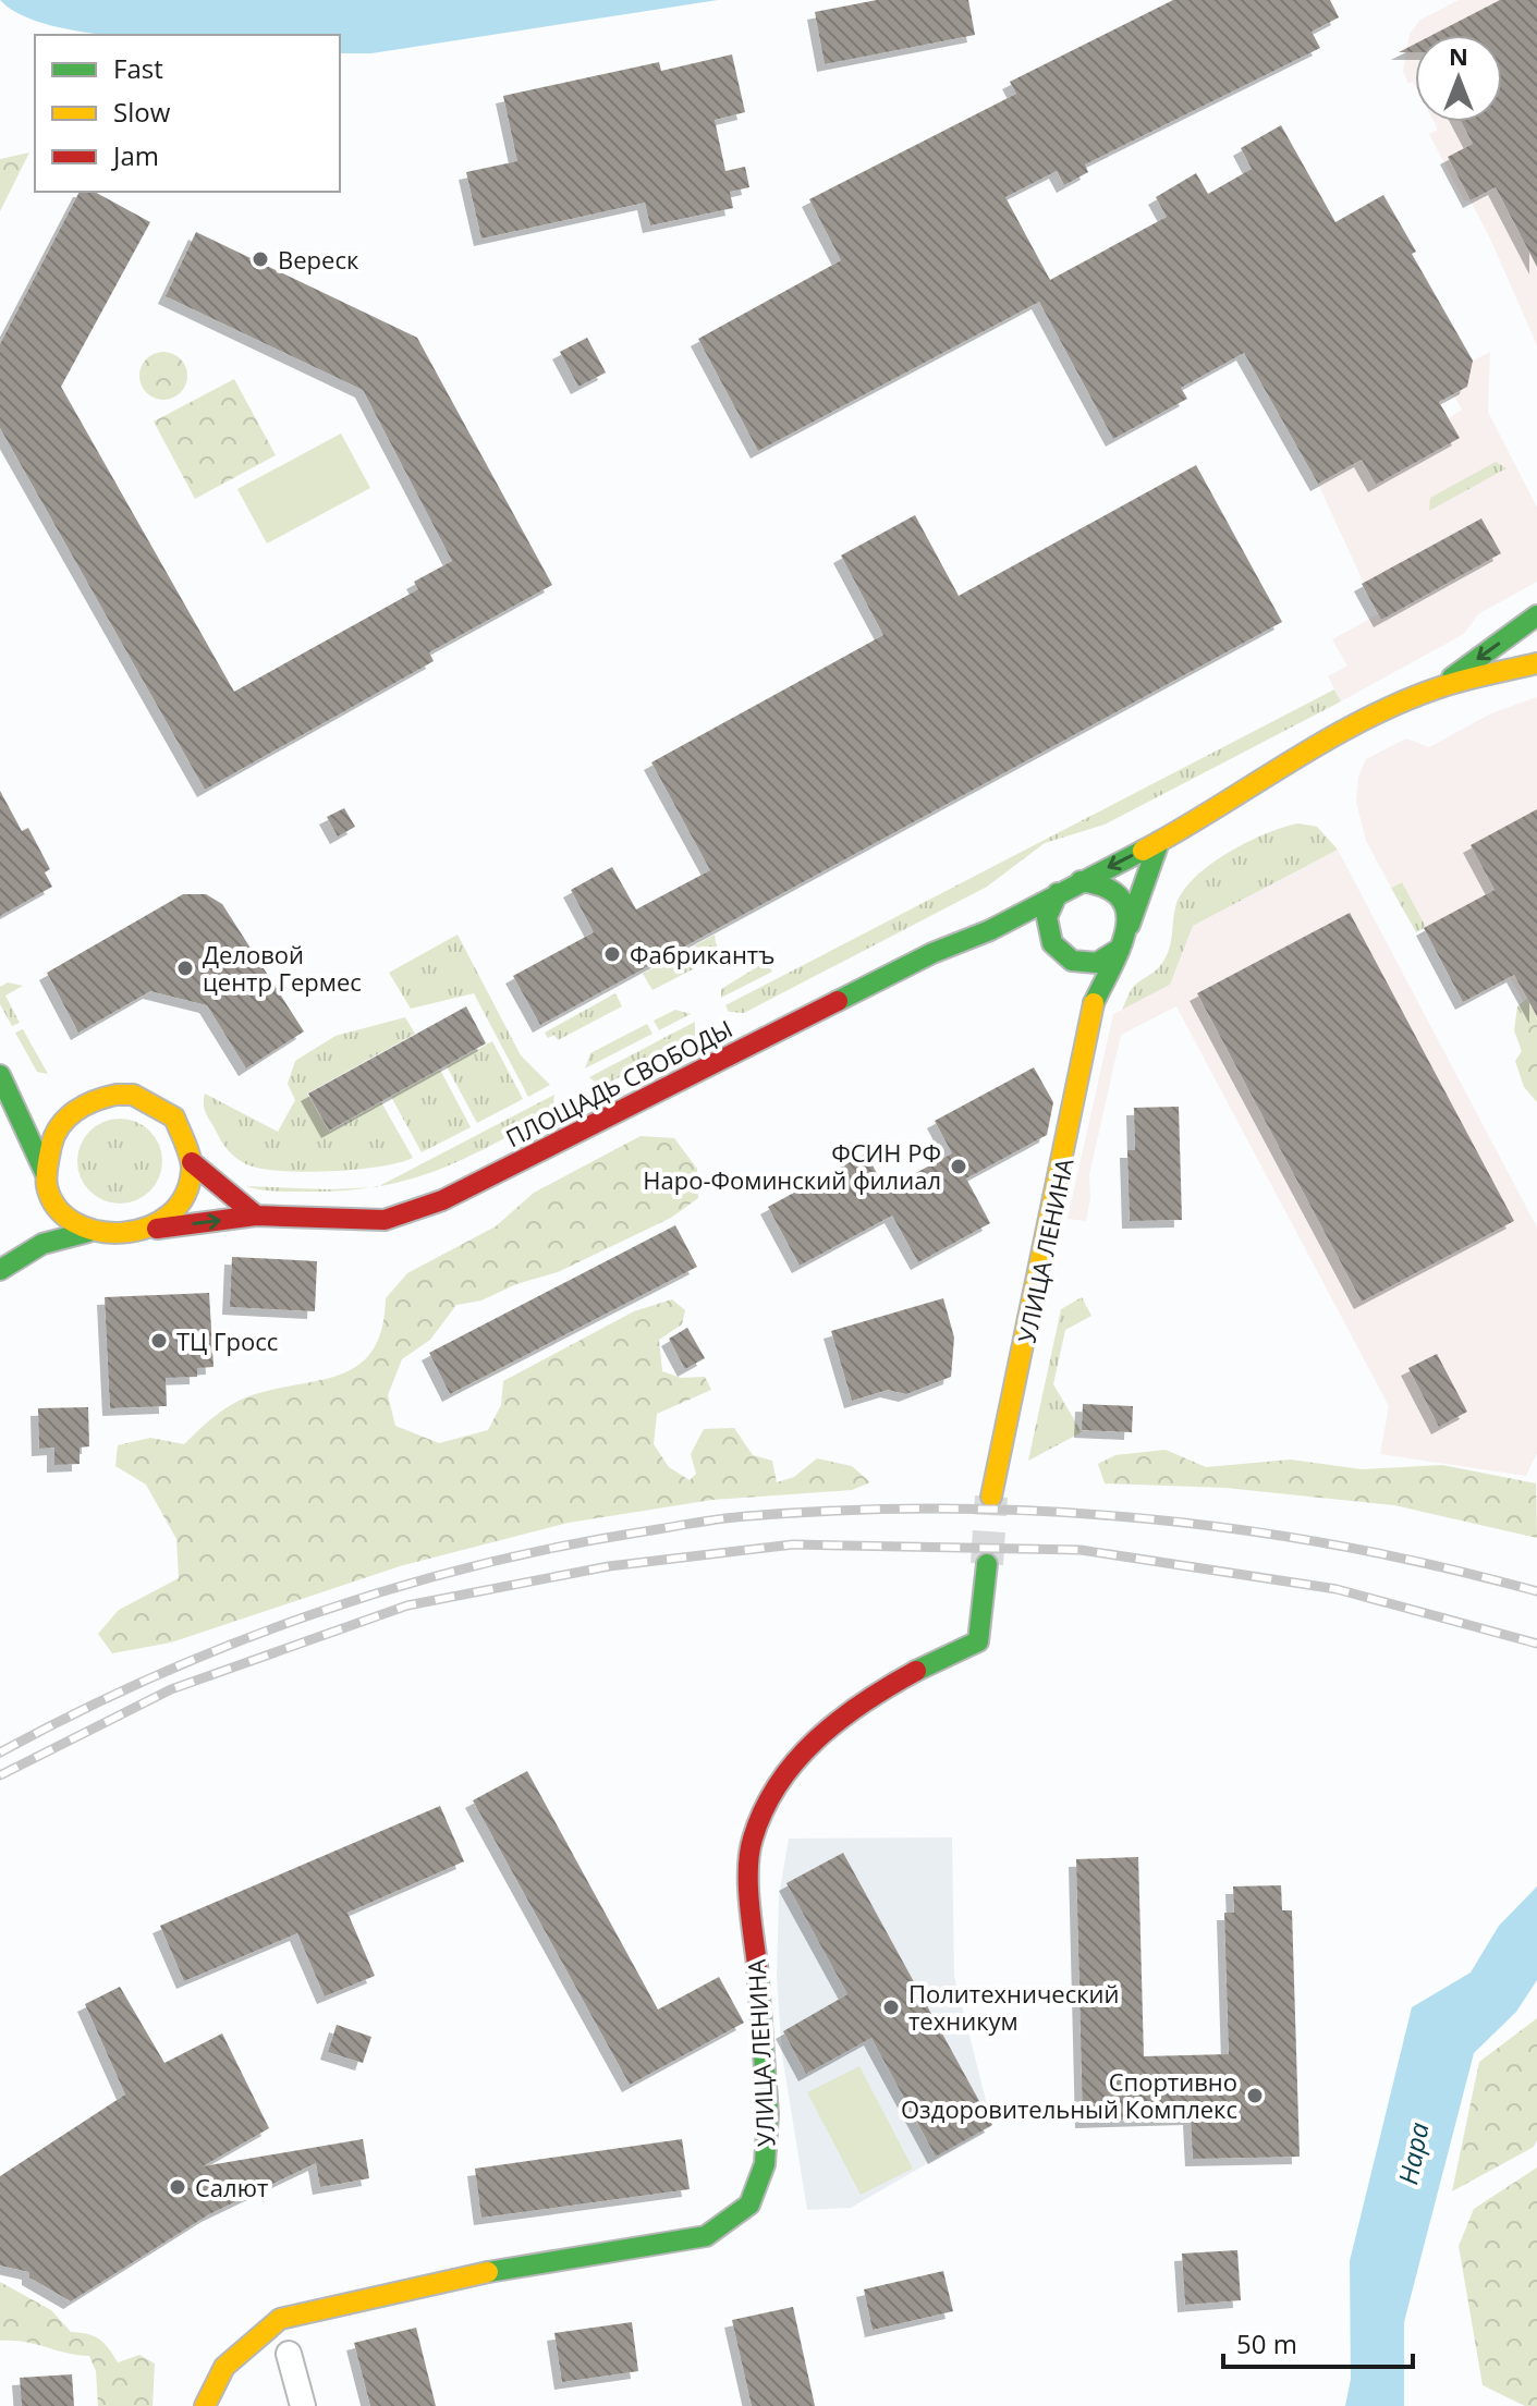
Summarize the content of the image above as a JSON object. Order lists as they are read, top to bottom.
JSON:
{
  "streets": {
    "main road": ["ПЛОЩАДЬ СВОБОДЫ", "УЛИЦА ЛЕНИНА"]
  },
  "crossings": [
    ["ПЛОЩАДЬ СВОБОДЫ", "УЛИЦА ЛЕНИНА"]
  ],
  "water": ["Нара"],
  "places": [
    "Вереcк",
    "Фабрикантъ",
    "Деловой центр Гермес",
    "ФСИН РФ Наро-Фоминский филиал",
    "ТЦ Гросс",
    "Политехнический техникум",
    "Спортивно Оздоровительный Комплекс",
    "Салют"
  ],
  "legend": ["Fast", "Slow", "Jam"],
  "scale_bar": "50 m",
  "north": "top"
}
